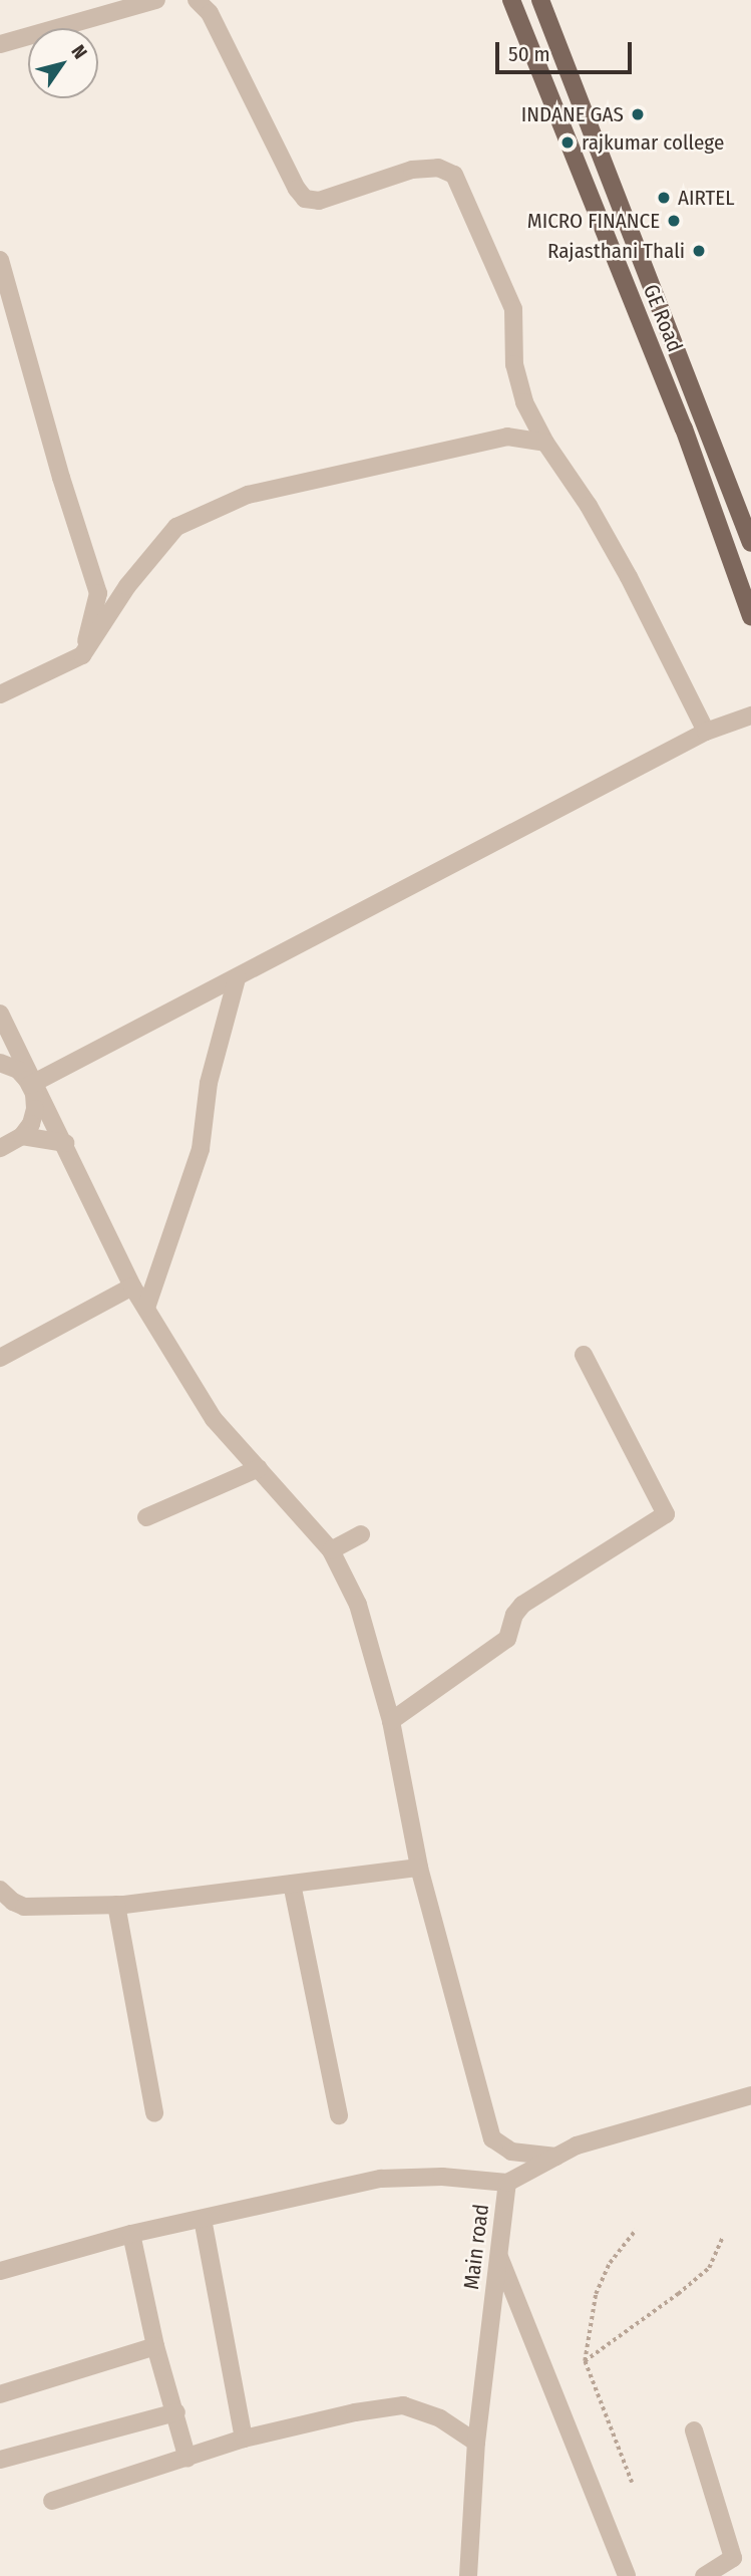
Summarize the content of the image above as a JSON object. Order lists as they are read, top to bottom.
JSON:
{
  "streets": {
    "main road": ["GE Road"],
    "street": ["Main road"]
  },
  "places": [
    "INDANE GAS",
    "rajkumar college",
    "AIRTEL",
    "MICRO FINANCE",
    "Rajasthani Thali"
  ],
  "scale_bar": "50 m",
  "north": "top right"
}
